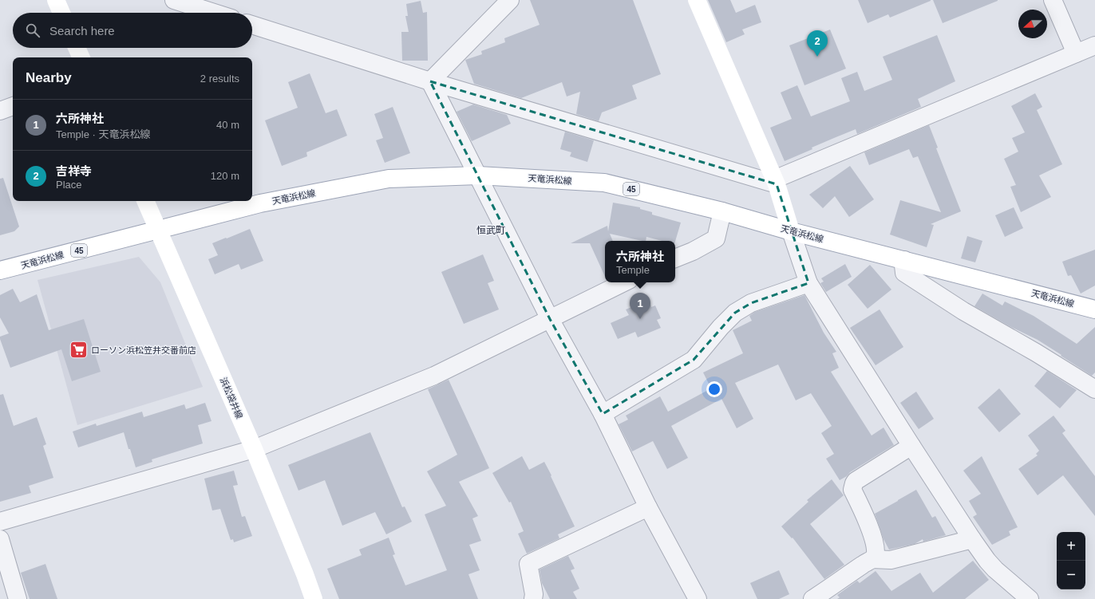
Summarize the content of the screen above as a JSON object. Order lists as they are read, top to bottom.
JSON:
{
  "streets": {
    "main road": ["天竜浜松線", "45", "浜松袋井線"]
  },
  "crossings": [
    ["天竜浜松線", "浜松袋井線"]
  ],
  "districts": ["恒武町"],
  "places": {
    "supermarket": ["ローソン浜松笠井交番前店"]
  },
  "north": "left",
  "page": {
    "search": "Search here",
    "pins": ["2", "1"],
    "heading": ["Nearby", "2 results"],
    "list": [
      {
        "mark": "1",
        "name": "六所神社",
        "note": "Temple · 天竜浜松線",
        "value": "40 m"
      },
      {
        "mark": "2",
        "name": "吉祥寺",
        "note": "Place",
        "value": "120 m"
      }
    ],
    "popup": ["六所神社", "Temple"],
    "map_buttons": ["+", "−"]
  }
}
